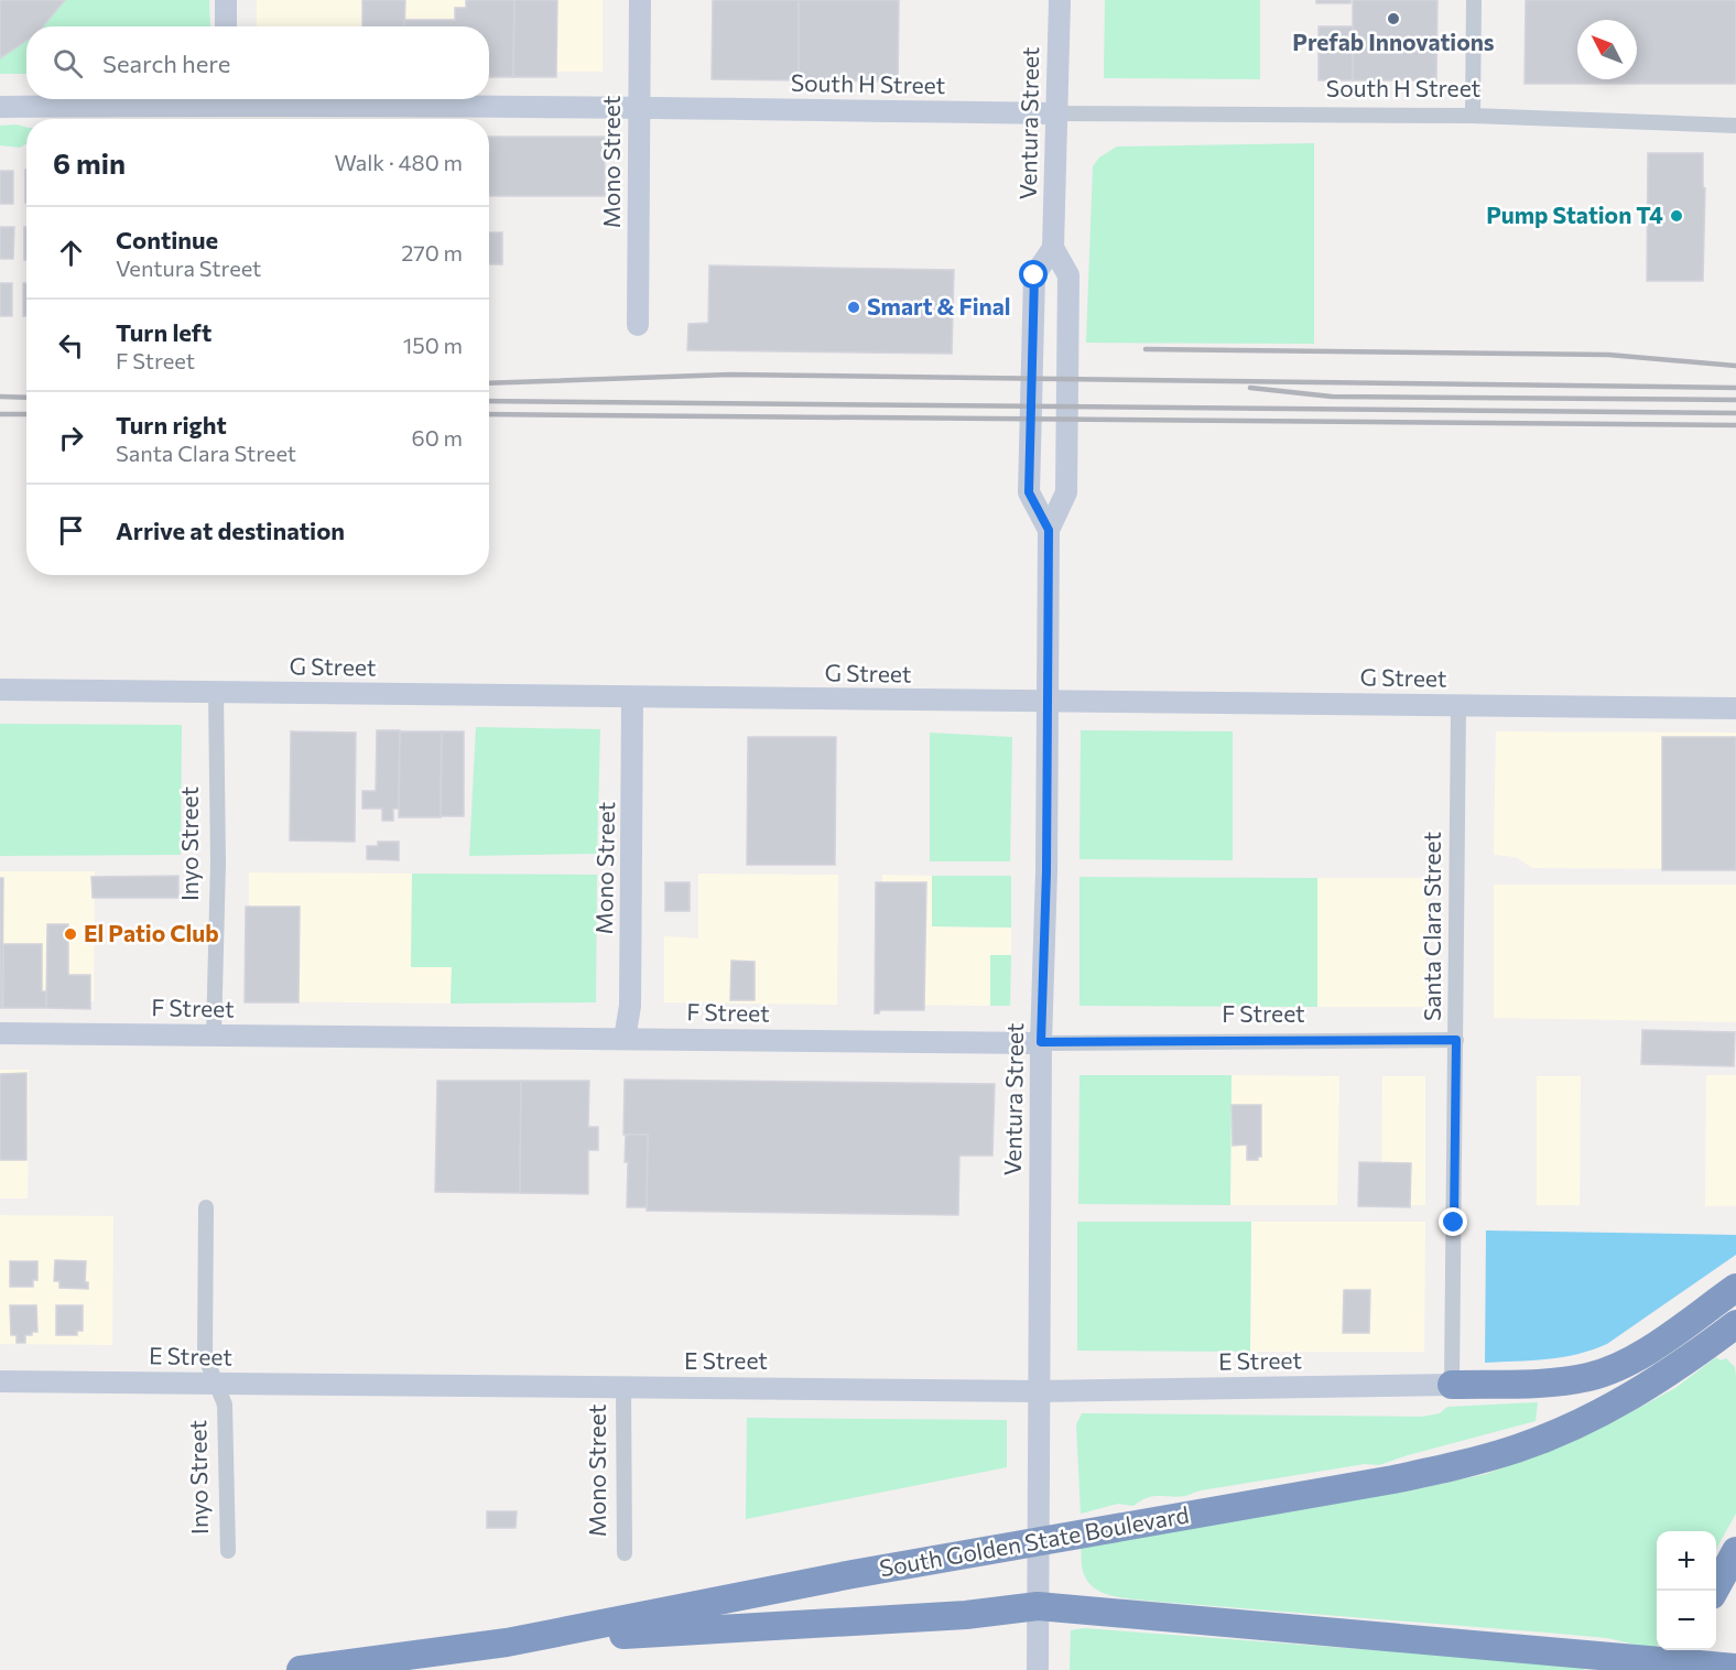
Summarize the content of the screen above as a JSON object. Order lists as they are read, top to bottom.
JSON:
{
  "streets": {
    "highway": ["South Golden State Boulevard"],
    "street": [
      "South H Street",
      "Ventura Street",
      "Mono Street",
      "G Street",
      "Inyo Street",
      "Santa Clara Street",
      "F Street",
      "E Street"
    ]
  },
  "crossings": [
    ["South H Street", "Ventura Street"],
    ["South H Street", "Mono Street"],
    ["Ventura Street", "F Street"],
    ["Ventura Street", "E Street"],
    ["Mono Street", "G Street"],
    ["Mono Street", "F Street"],
    ["Mono Street", "E Street"],
    ["G Street", "Inyo Street"],
    ["G Street", "Santa Clara Street"],
    ["Inyo Street", "F Street"],
    ["Inyo Street", "E Street"],
    ["Santa Clara Street", "F Street"],
    ["Santa Clara Street", "E Street"]
  ],
  "places": [
    "Prefab Innovations",
    "Pump Station T4",
    "Smart & Final",
    "El Patio Club"
  ],
  "north": "top left",
  "page": {
    "search": "Search here",
    "heading": ["6 min", "Walk · 480 m"],
    "list": [
      ["Continue", "Ventura Street", "270 m"],
      ["Turn left", "F Street", "150 m"],
      ["Turn right", "Santa Clara Street", "60 m"],
      "Arrive at destination"
    ],
    "map_buttons": ["+", "−"]
  }
}
